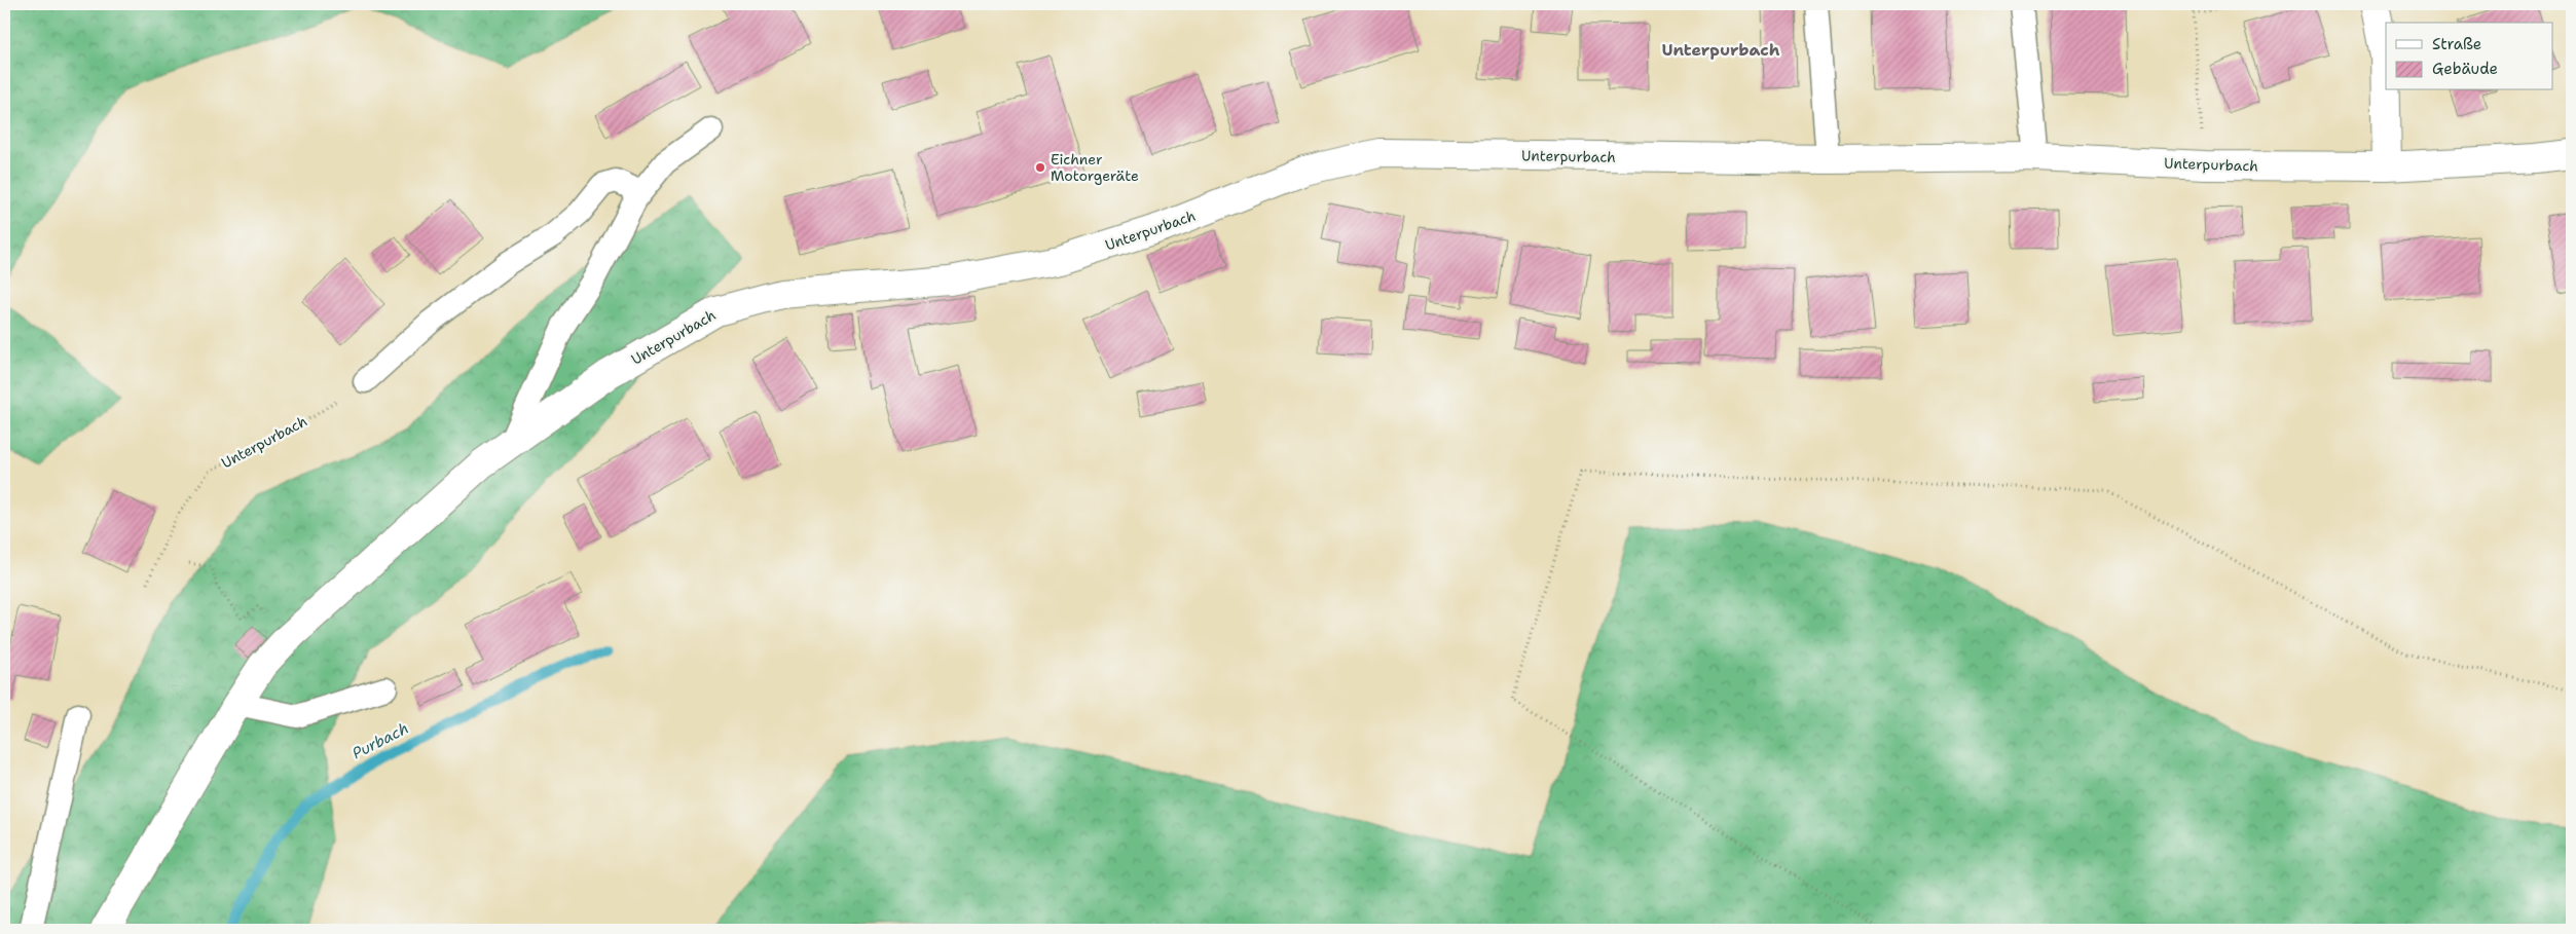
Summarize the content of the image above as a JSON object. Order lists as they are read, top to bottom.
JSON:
{
  "streets": {
    "street": ["Unterpurbach"]
  },
  "districts": ["Unterpurbach"],
  "water": ["Purbach"],
  "places": ["Eichner Motorgeräte"],
  "legend": ["Straße", "Gebäude"]
}
